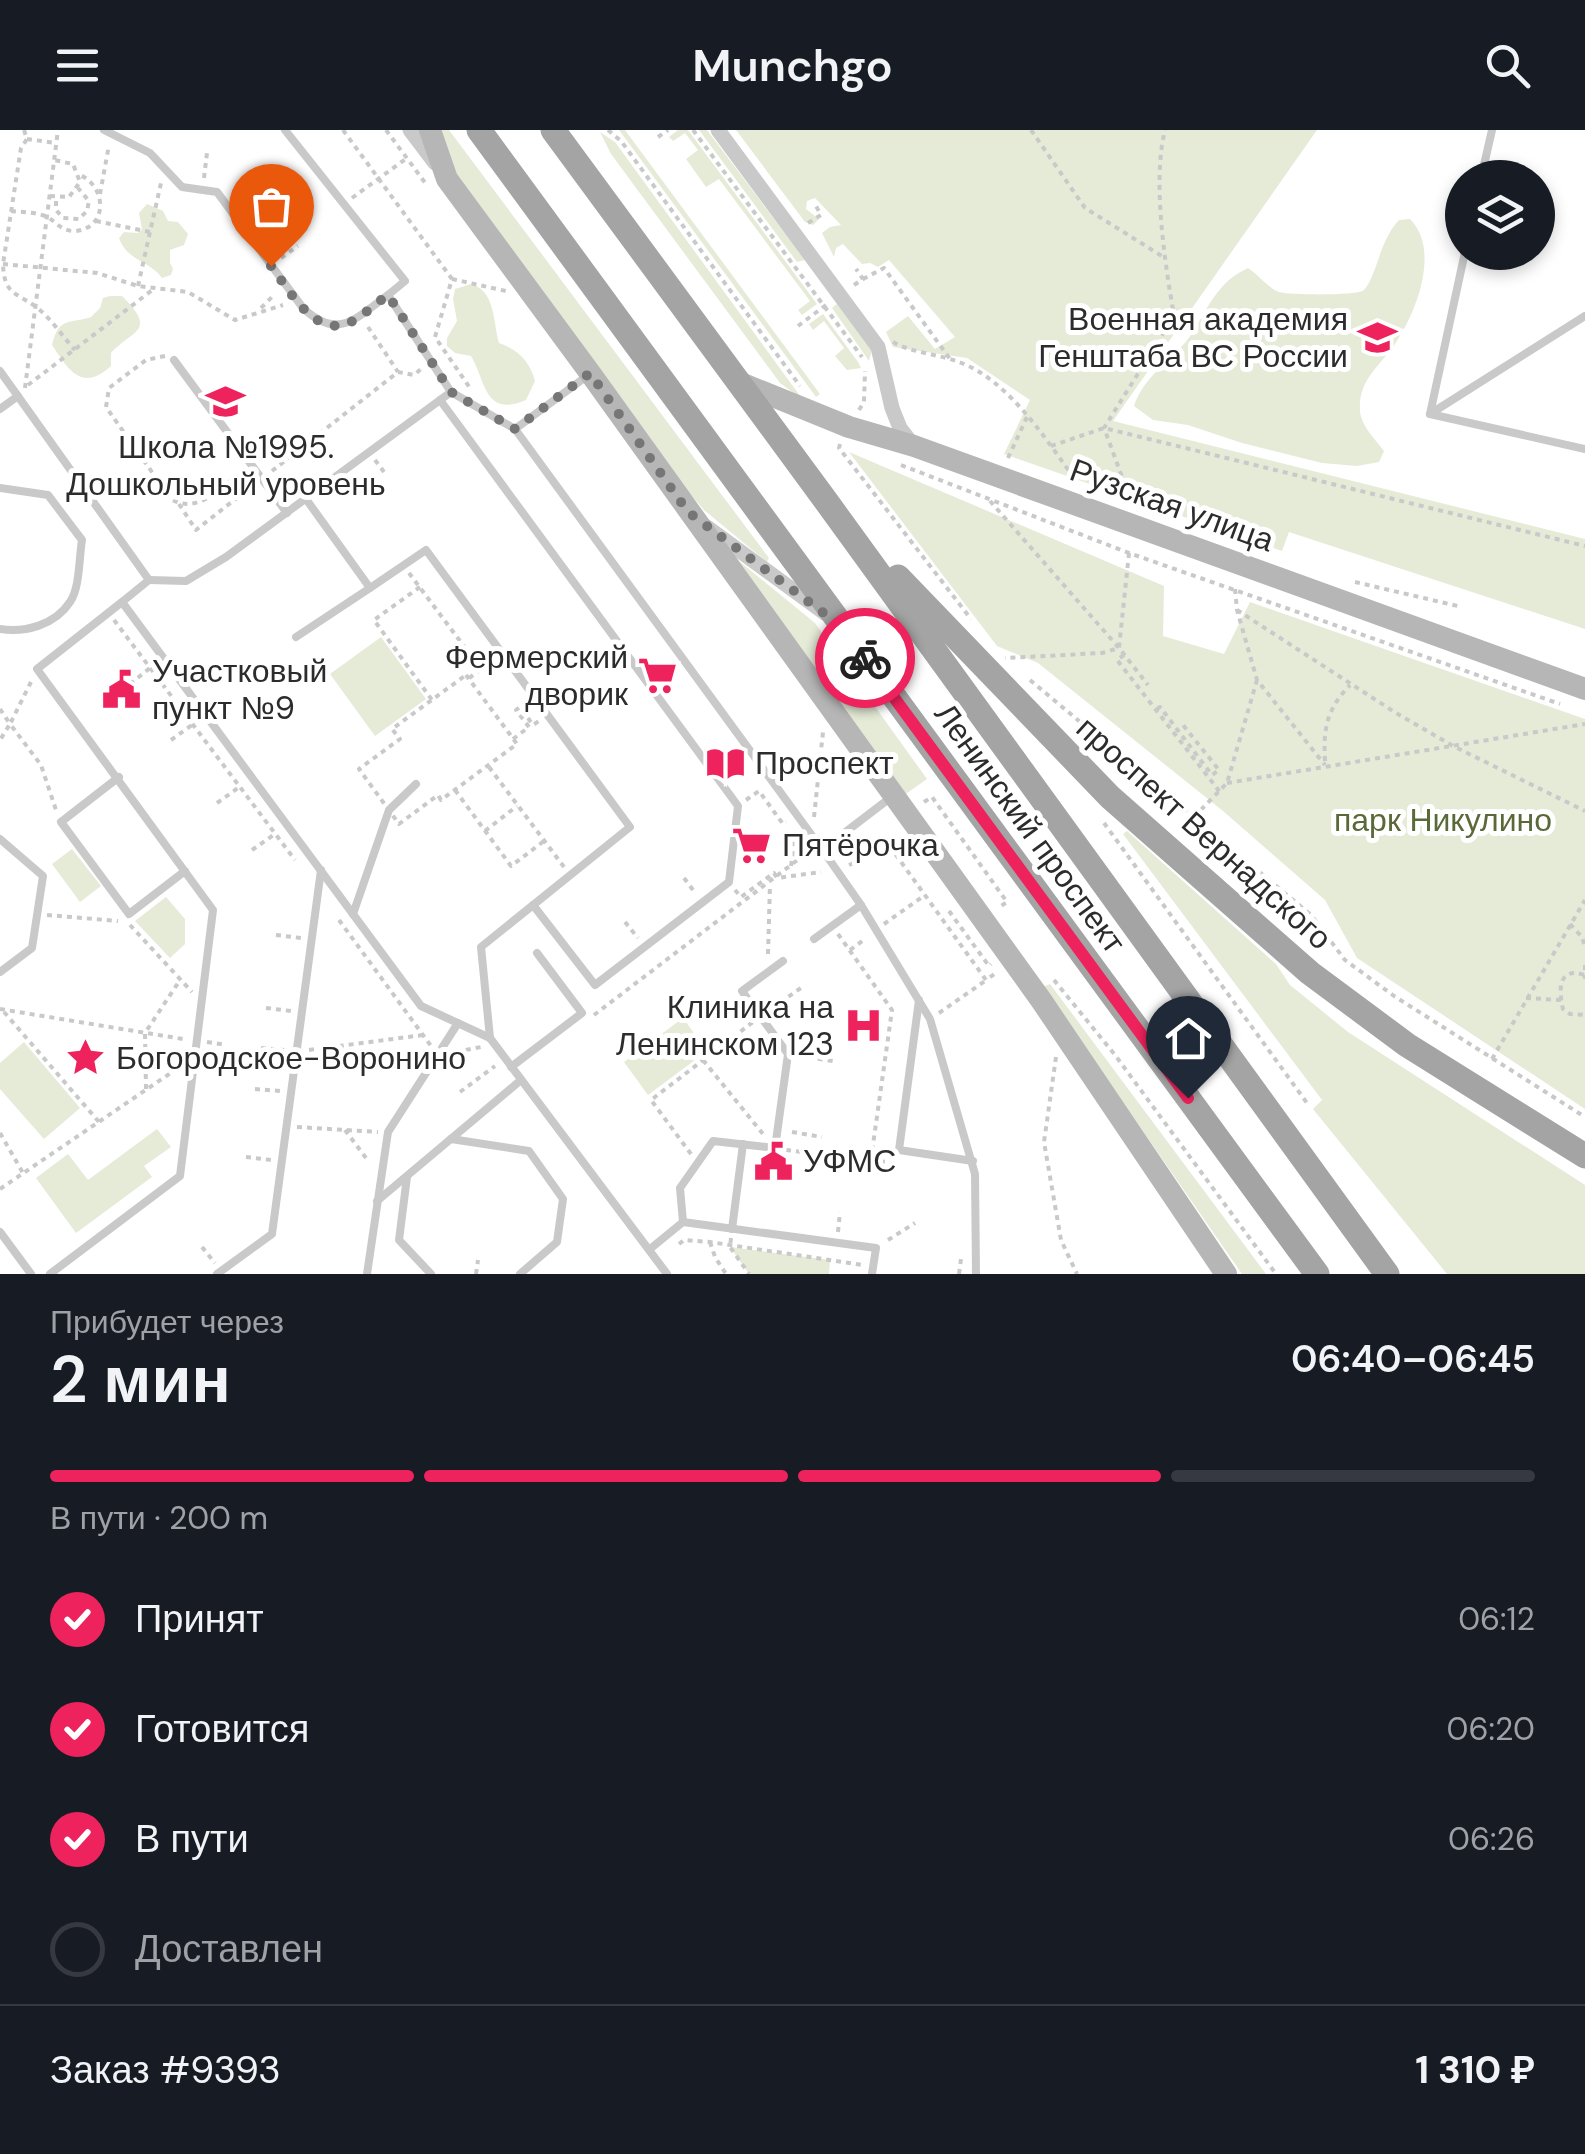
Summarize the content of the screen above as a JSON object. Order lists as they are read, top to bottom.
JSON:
{
  "streets": {
    "main road": ["Рузская улица", "Ленинский проспект", "проспект Вернадского"]
  },
  "crossings": [
    ["Рузская улица", "Ленинский проспект"],
    ["Ленинский проспект", "проспект Вернадского"]
  ],
  "parks": ["парк Никулино"],
  "places": {
    "school or university": ["Военная академия Генштаба ВС России", "Школа №1995. Дошкольный уровень"],
    "supermarket": ["Фермерский дворик", "Пятёрочка"],
    "public building": ["Участковый пункт №9", "УФМС"],
    "library": ["Проспект"],
    "hospital": ["Клиника на Ленинском 123"],
    "place": ["Богородское-Воронино"]
  },
  "page": {
    "header": "Munchgo",
    "heading": ["2 мин", "Прибудет через", "06:40–06:45"],
    "panel": ["Заказ #9393", "1 310 ₽"],
    "bar": "В пути · 200 m",
    "list": [
      ["Принят", "06:12"],
      ["Готовится", "06:20"],
      ["В пути", "06:26"],
      "Доставлен"
    ]
  }
}
